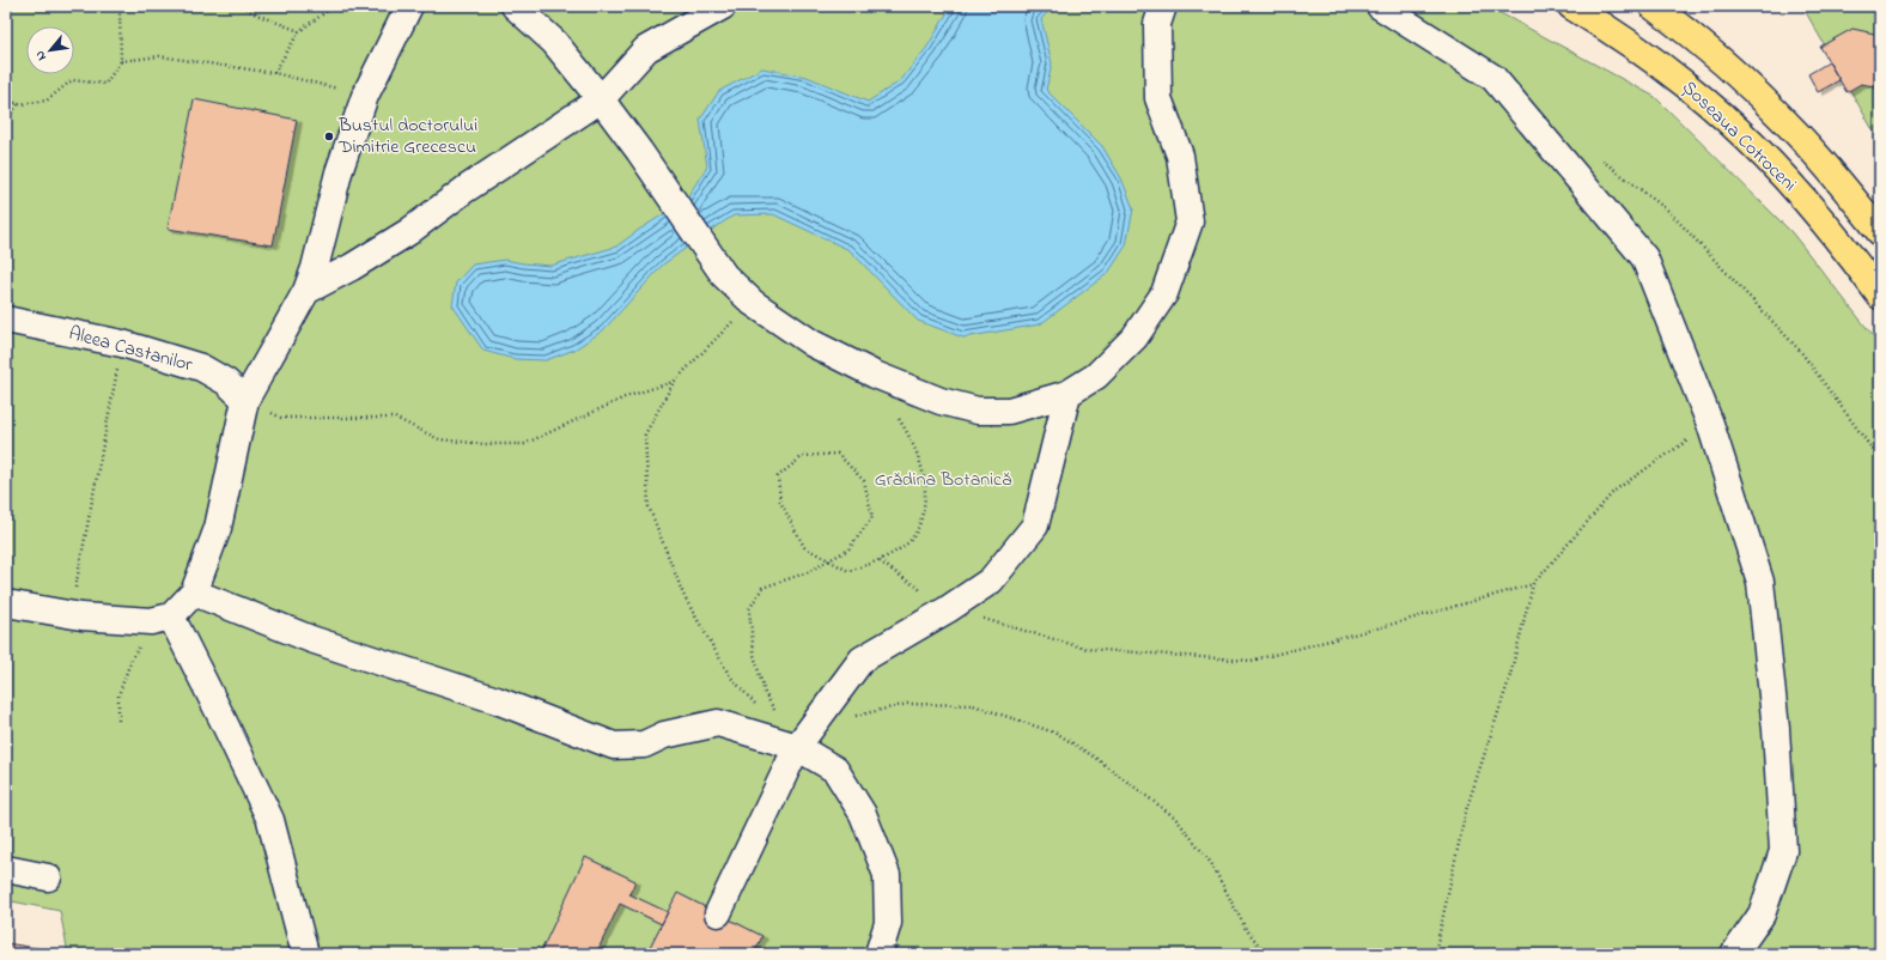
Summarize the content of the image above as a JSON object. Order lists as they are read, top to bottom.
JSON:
{
  "streets": {
    "main road": ["Șoseaua Cotroceni"],
    "street": ["Aleea Castanilor"]
  },
  "parks": ["Grădina Botanică"],
  "places": ["Bustul doctorului Dimitrie Grecescu"],
  "north": "bottom left"
}
